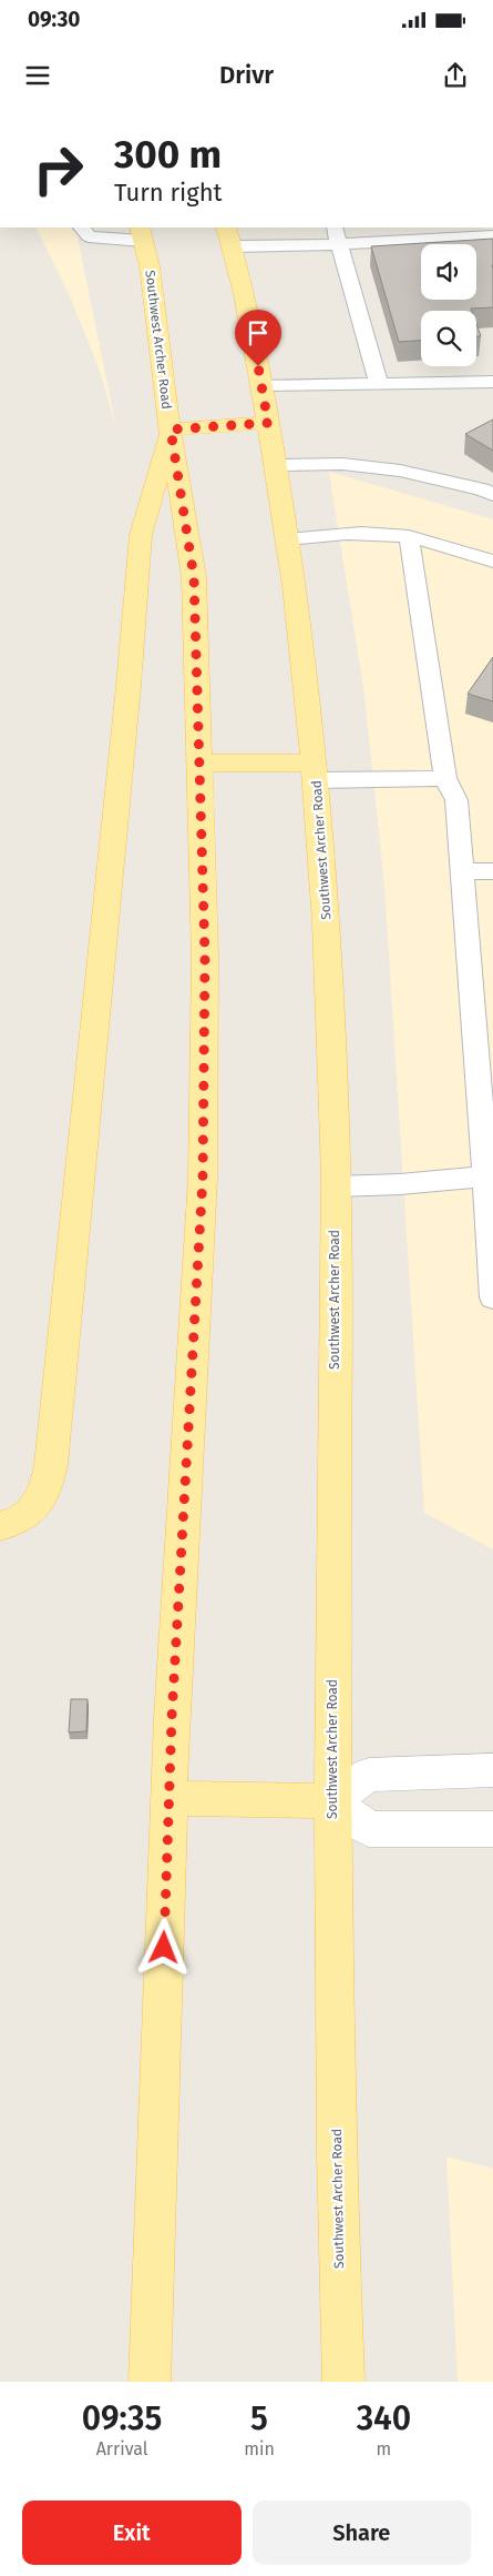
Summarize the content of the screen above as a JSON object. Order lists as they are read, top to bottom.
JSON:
{
  "streets": {
    "main road": ["Southwest Archer Road"]
  },
  "page": {
    "status": "09:30",
    "header": "Drivr",
    "turn": ["300 m", "Turn right"],
    "eta": [
      "09:35",
      "Arrival",
      "5",
      "min",
      "340",
      "m"
    ],
    "buttons": ["Exit", "Share"]
  }
}
